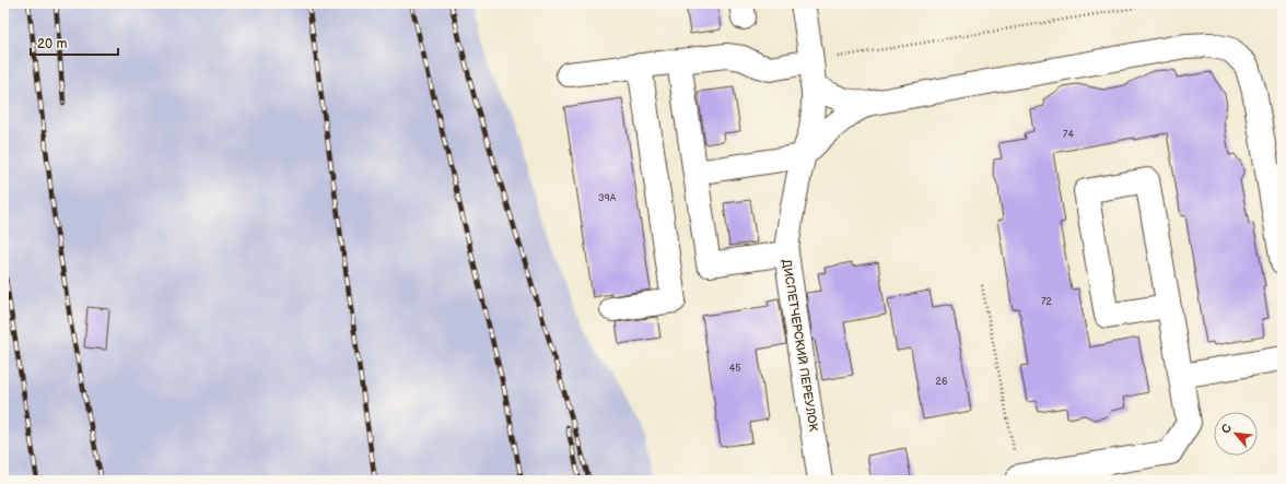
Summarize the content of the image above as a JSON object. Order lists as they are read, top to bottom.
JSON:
{
  "streets": {
    "street": ["ДИСПЕТЧЕРСКИЙ ПЕРЕУЛОК"]
  },
  "house_numbers": [
    "74",
    "39А",
    "72",
    "45",
    "26"
  ],
  "scale_bar": "20 m",
  "north": "top left"
}
